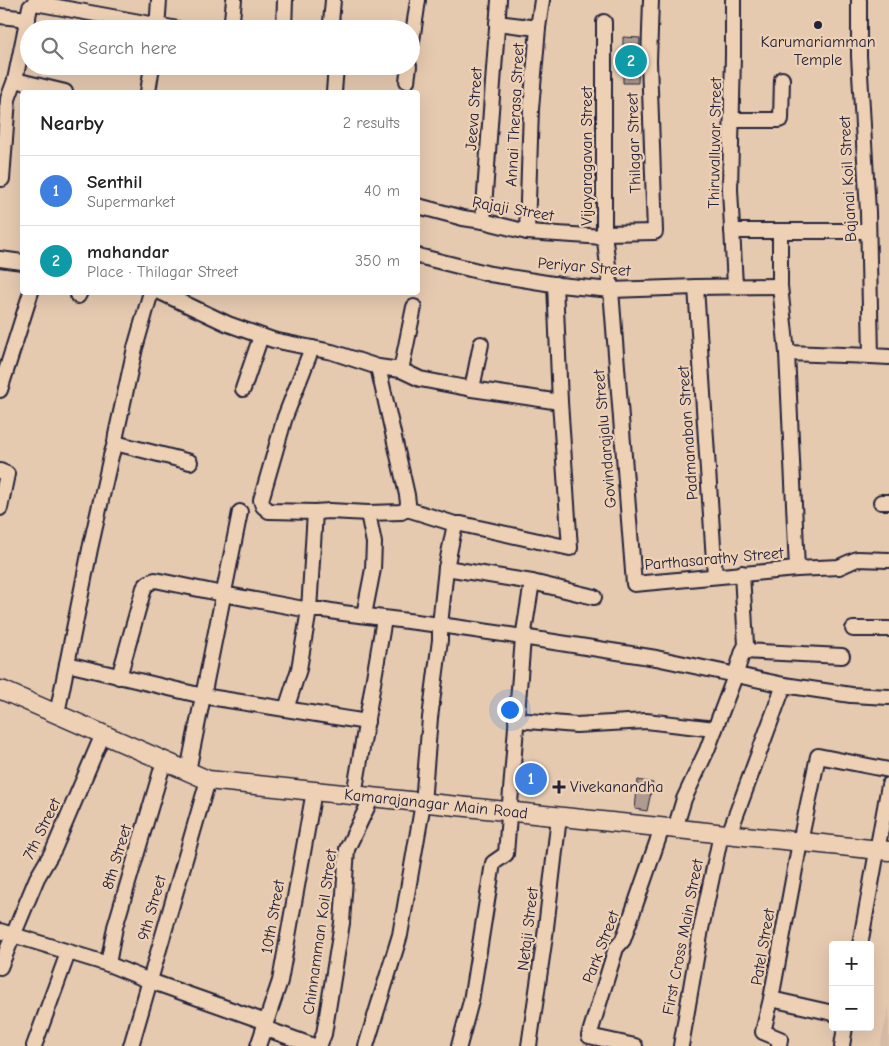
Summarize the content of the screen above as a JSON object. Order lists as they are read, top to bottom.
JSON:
{
  "streets": {
    "main road": ["Kamarajanagar Main Road"],
    "street": [
      "Jeeva Street",
      "Annai Therasa Street",
      "Thilagar Street",
      "Thiruvalluvar Street",
      "Vijayaragavan Street",
      "Bajanai Koil Street",
      "Rajaji Street",
      "Periyar Street",
      "Padmanaban Street",
      "Govindarajalu Street",
      "Parthasarathy Street",
      "7th Street",
      "8th Street",
      "9th Street",
      "10th Street",
      "Netaji Street",
      "Chinnamman Koil Street",
      "First Cross Main Street",
      "Park Street",
      "Patel Street"
    ]
  },
  "crossings": [
    ["Jeeva Street", "Rajaji Street"],
    ["Annai Therasa Street", "Rajaji Street"],
    ["Thilagar Street", "Vijayaragavan Street"],
    ["Thilagar Street", "Rajaji Street"],
    ["Thiruvalluvar Street", "Periyar Street"],
    ["Vijayaragavan Street", "Rajaji Street"],
    ["Vijayaragavan Street", "Periyar Street"],
    ["Vijayaragavan Street", "Govindarajalu Street"],
    ["Periyar Street", "Padmanaban Street"],
    ["Periyar Street", "Govindarajalu Street"],
    ["Padmanaban Street", "Parthasarathy Street"],
    ["Govindarajalu Street", "Parthasarathy Street"],
    ["Kamarajanagar Main Road", "7th Street"],
    ["Kamarajanagar Main Road", "8th Street"],
    ["Kamarajanagar Main Road", "9th Street"],
    ["Kamarajanagar Main Road", "10th Street"],
    ["Kamarajanagar Main Road", "Netaji Street"],
    ["Kamarajanagar Main Road", "Chinnamman Koil Street"],
    ["Kamarajanagar Main Road", "First Cross Main Street"],
    ["Kamarajanagar Main Road", "Park Street"],
    ["Kamarajanagar Main Road", "Patel Street"]
  ],
  "places": {
    "other": ["Karumariamman Temple"],
    "health": ["Vivekanandha"]
  },
  "page": {
    "search": "Search here",
    "pins": ["2", "1"],
    "heading": ["Nearby", "2 results"],
    "list": [
      {
        "mark": "1",
        "name": "Senthil",
        "note": "Supermarket",
        "value": "40 m"
      },
      {
        "mark": "2",
        "name": "mahandar",
        "note": "Place · Thilagar Street",
        "value": "350 m"
      }
    ],
    "map_buttons": ["+", "−"]
  }
}
